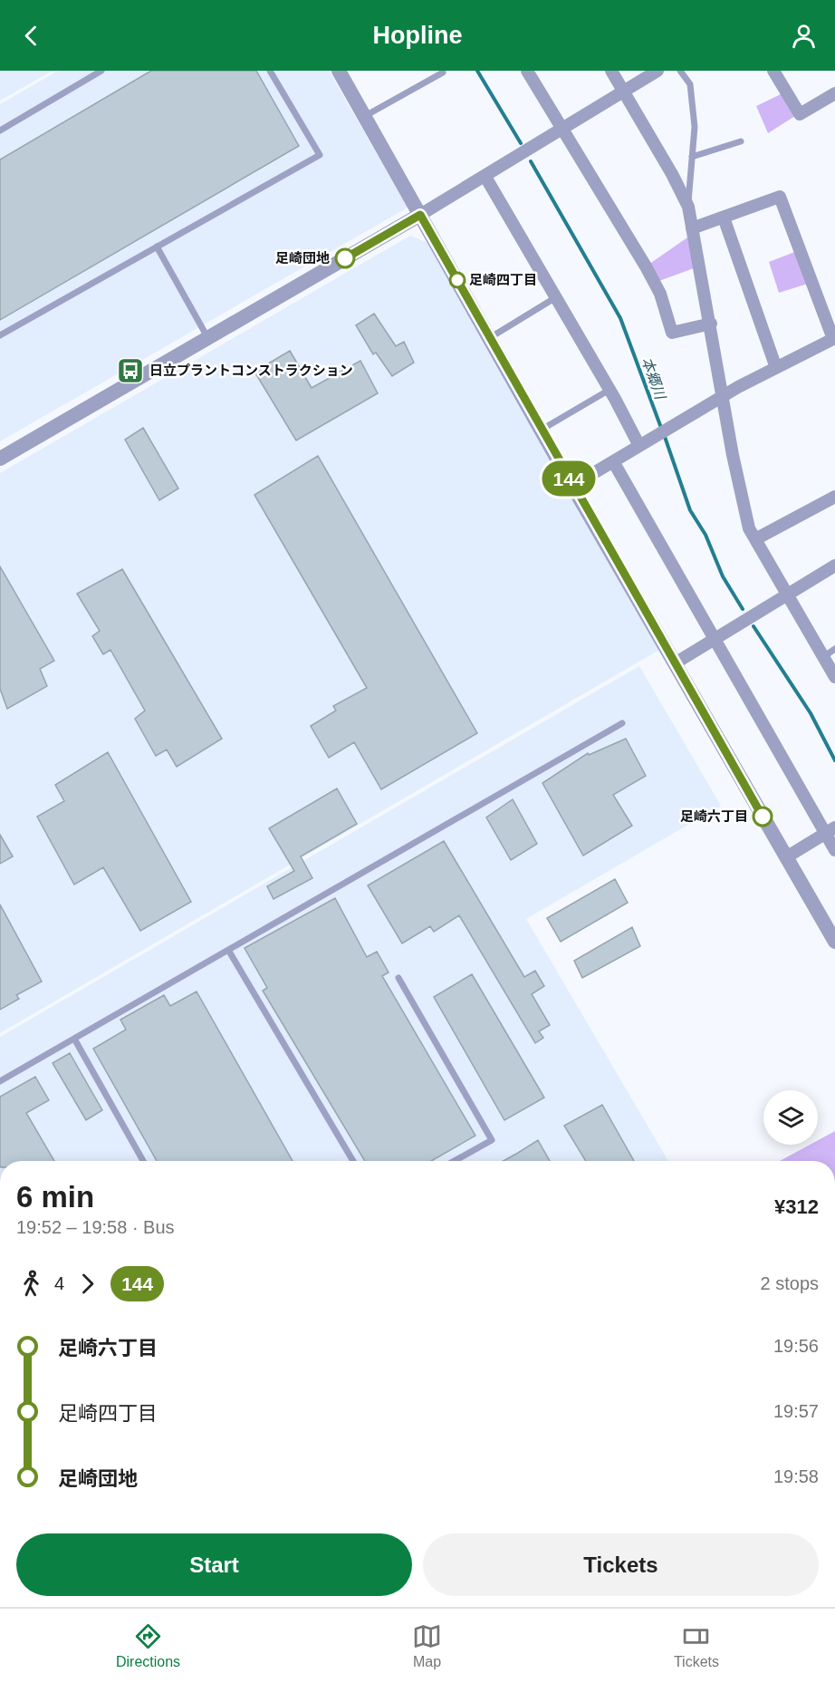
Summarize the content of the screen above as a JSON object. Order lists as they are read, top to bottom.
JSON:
{
  "water": ["本郷川"],
  "places": {
    "other": ["足崎団地", "足崎四丁目", "足崎六丁目"],
    "bus stop": ["日立プラントコンストラクション"]
  },
  "lines": ["bus line 144"],
  "page": {
    "header": "Hopline",
    "on_map": "144",
    "heading": ["6 min", "19:52 – 19:58 · Bus", "¥312"],
    "legs": ["4", "144", "2 stops"],
    "list": [
      {
        "name": "足崎六丁目",
        "value": "19:56"
      },
      {
        "name": "足崎四丁目",
        "value": "19:57"
      },
      {
        "name": "足崎団地",
        "value": "19:58"
      }
    ],
    "buttons": ["Start", "Tickets"],
    "tabs": ["Directions", "Map", "Tickets"]
  }
}
